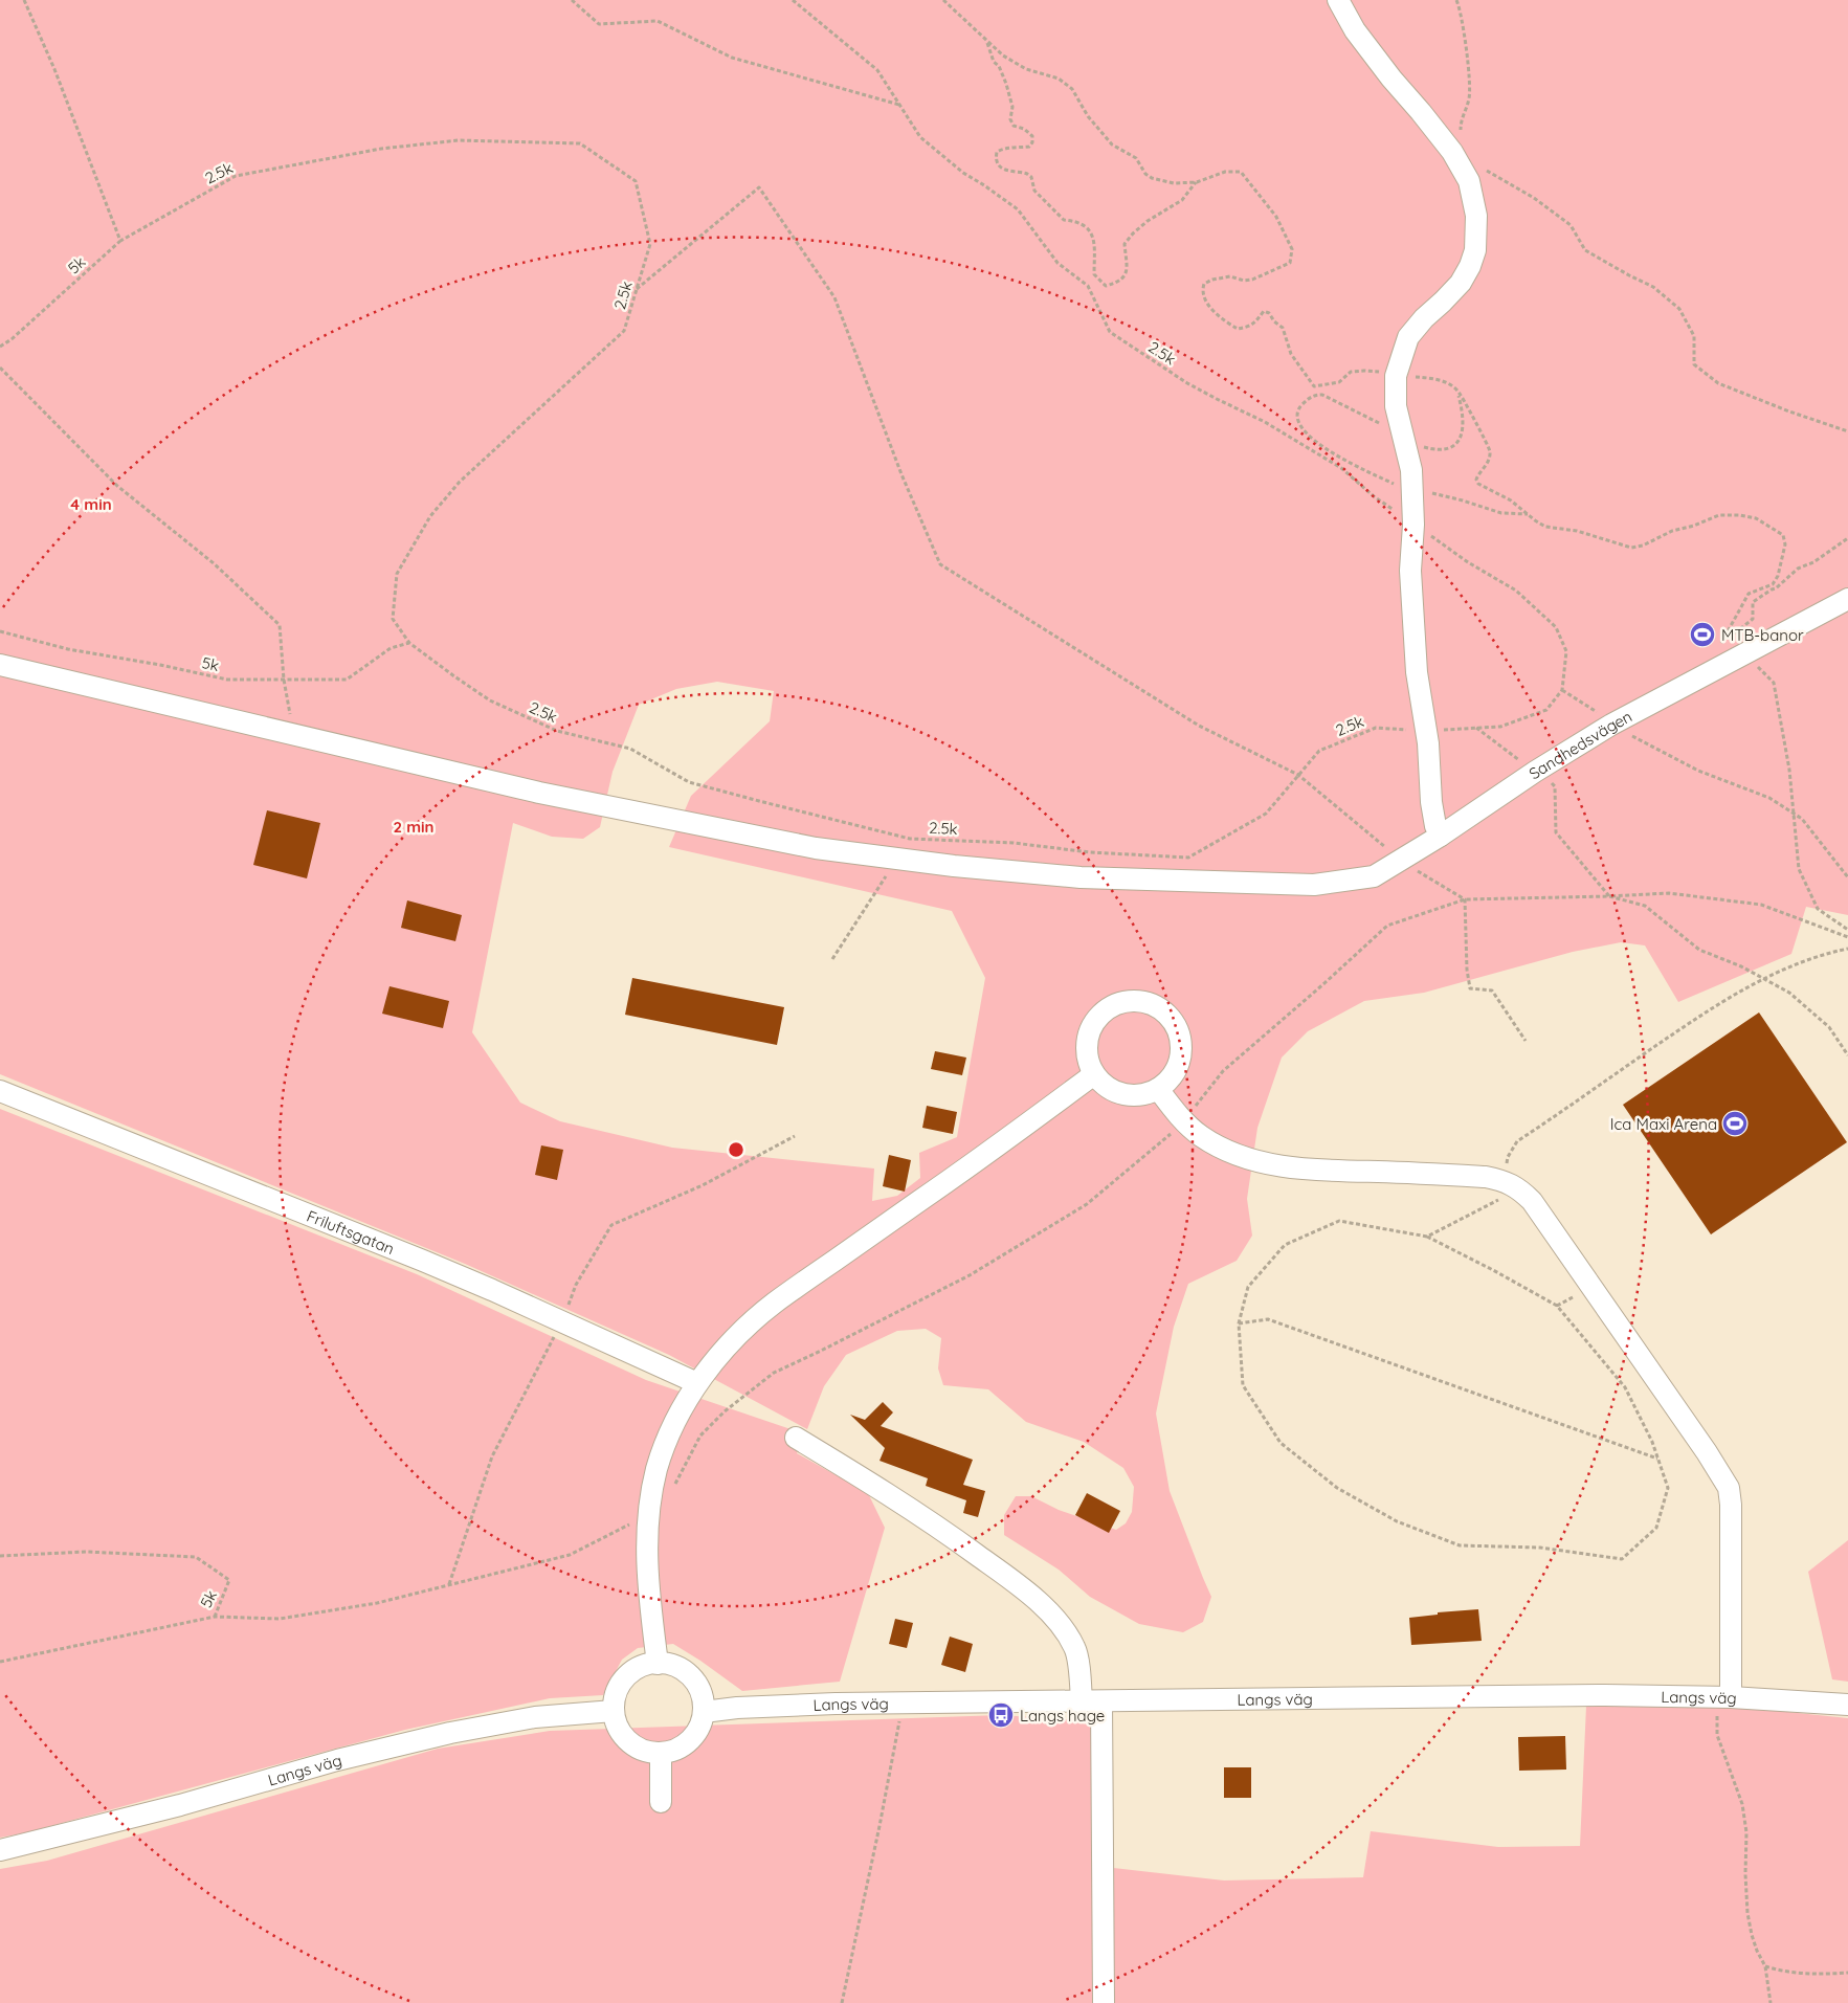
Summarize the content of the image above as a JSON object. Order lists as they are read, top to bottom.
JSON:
{
  "streets": {
    "street": ["Sandhedsvägen", "Friluftsgatan", "Langs väg"],
    "path": ["2.5k", "5k"]
  },
  "crossings": [
    ["2.5k", "5k"]
  ],
  "places": {
    "sports": ["MTB-banor", "Ica Maxi Arena"],
    "bus stop": ["Langs hage"]
  },
  "rings": ["4 min", "2 min"]
}
